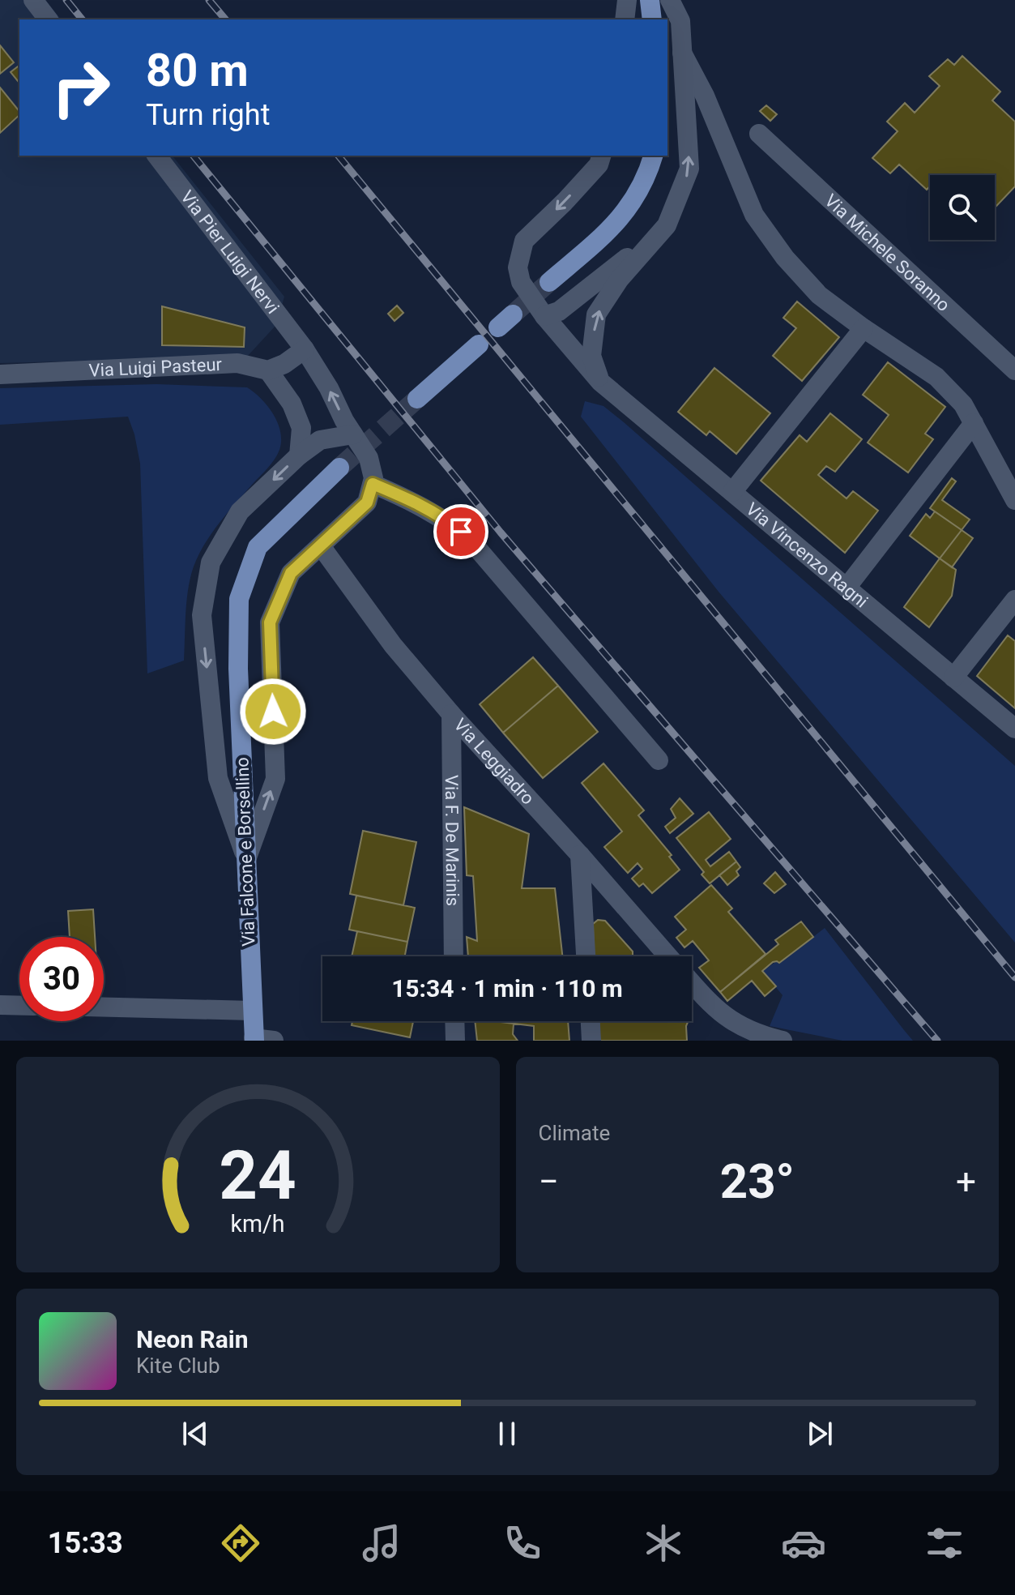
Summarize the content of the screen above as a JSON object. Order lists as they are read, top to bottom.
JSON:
{
  "streets": {
    "main road": ["Via Falcone e Borsellino"],
    "street": [
      "Via Pier Luigi Nervi",
      "Via Michele Soranno",
      "Via Luigi Pasteur",
      "Via Vincenzo Ragni",
      "Via Leggiadro",
      "Via F. De Marinis"
    ]
  },
  "crossings": [
    ["Via Leggiadro", "Via F. De Marinis"]
  ],
  "page": {
    "turn": ["80 m", "Turn right"],
    "limit": "30",
    "trip": "15:34 · 1 min · 110 m",
    "tile": "Climate",
    "heat": ["−", "23°", "+"],
    "song": ["Neon Rain", "Kite Club"],
    "tabs": "15:33",
    "gauge": ["24", "km/h"]
  }
}
